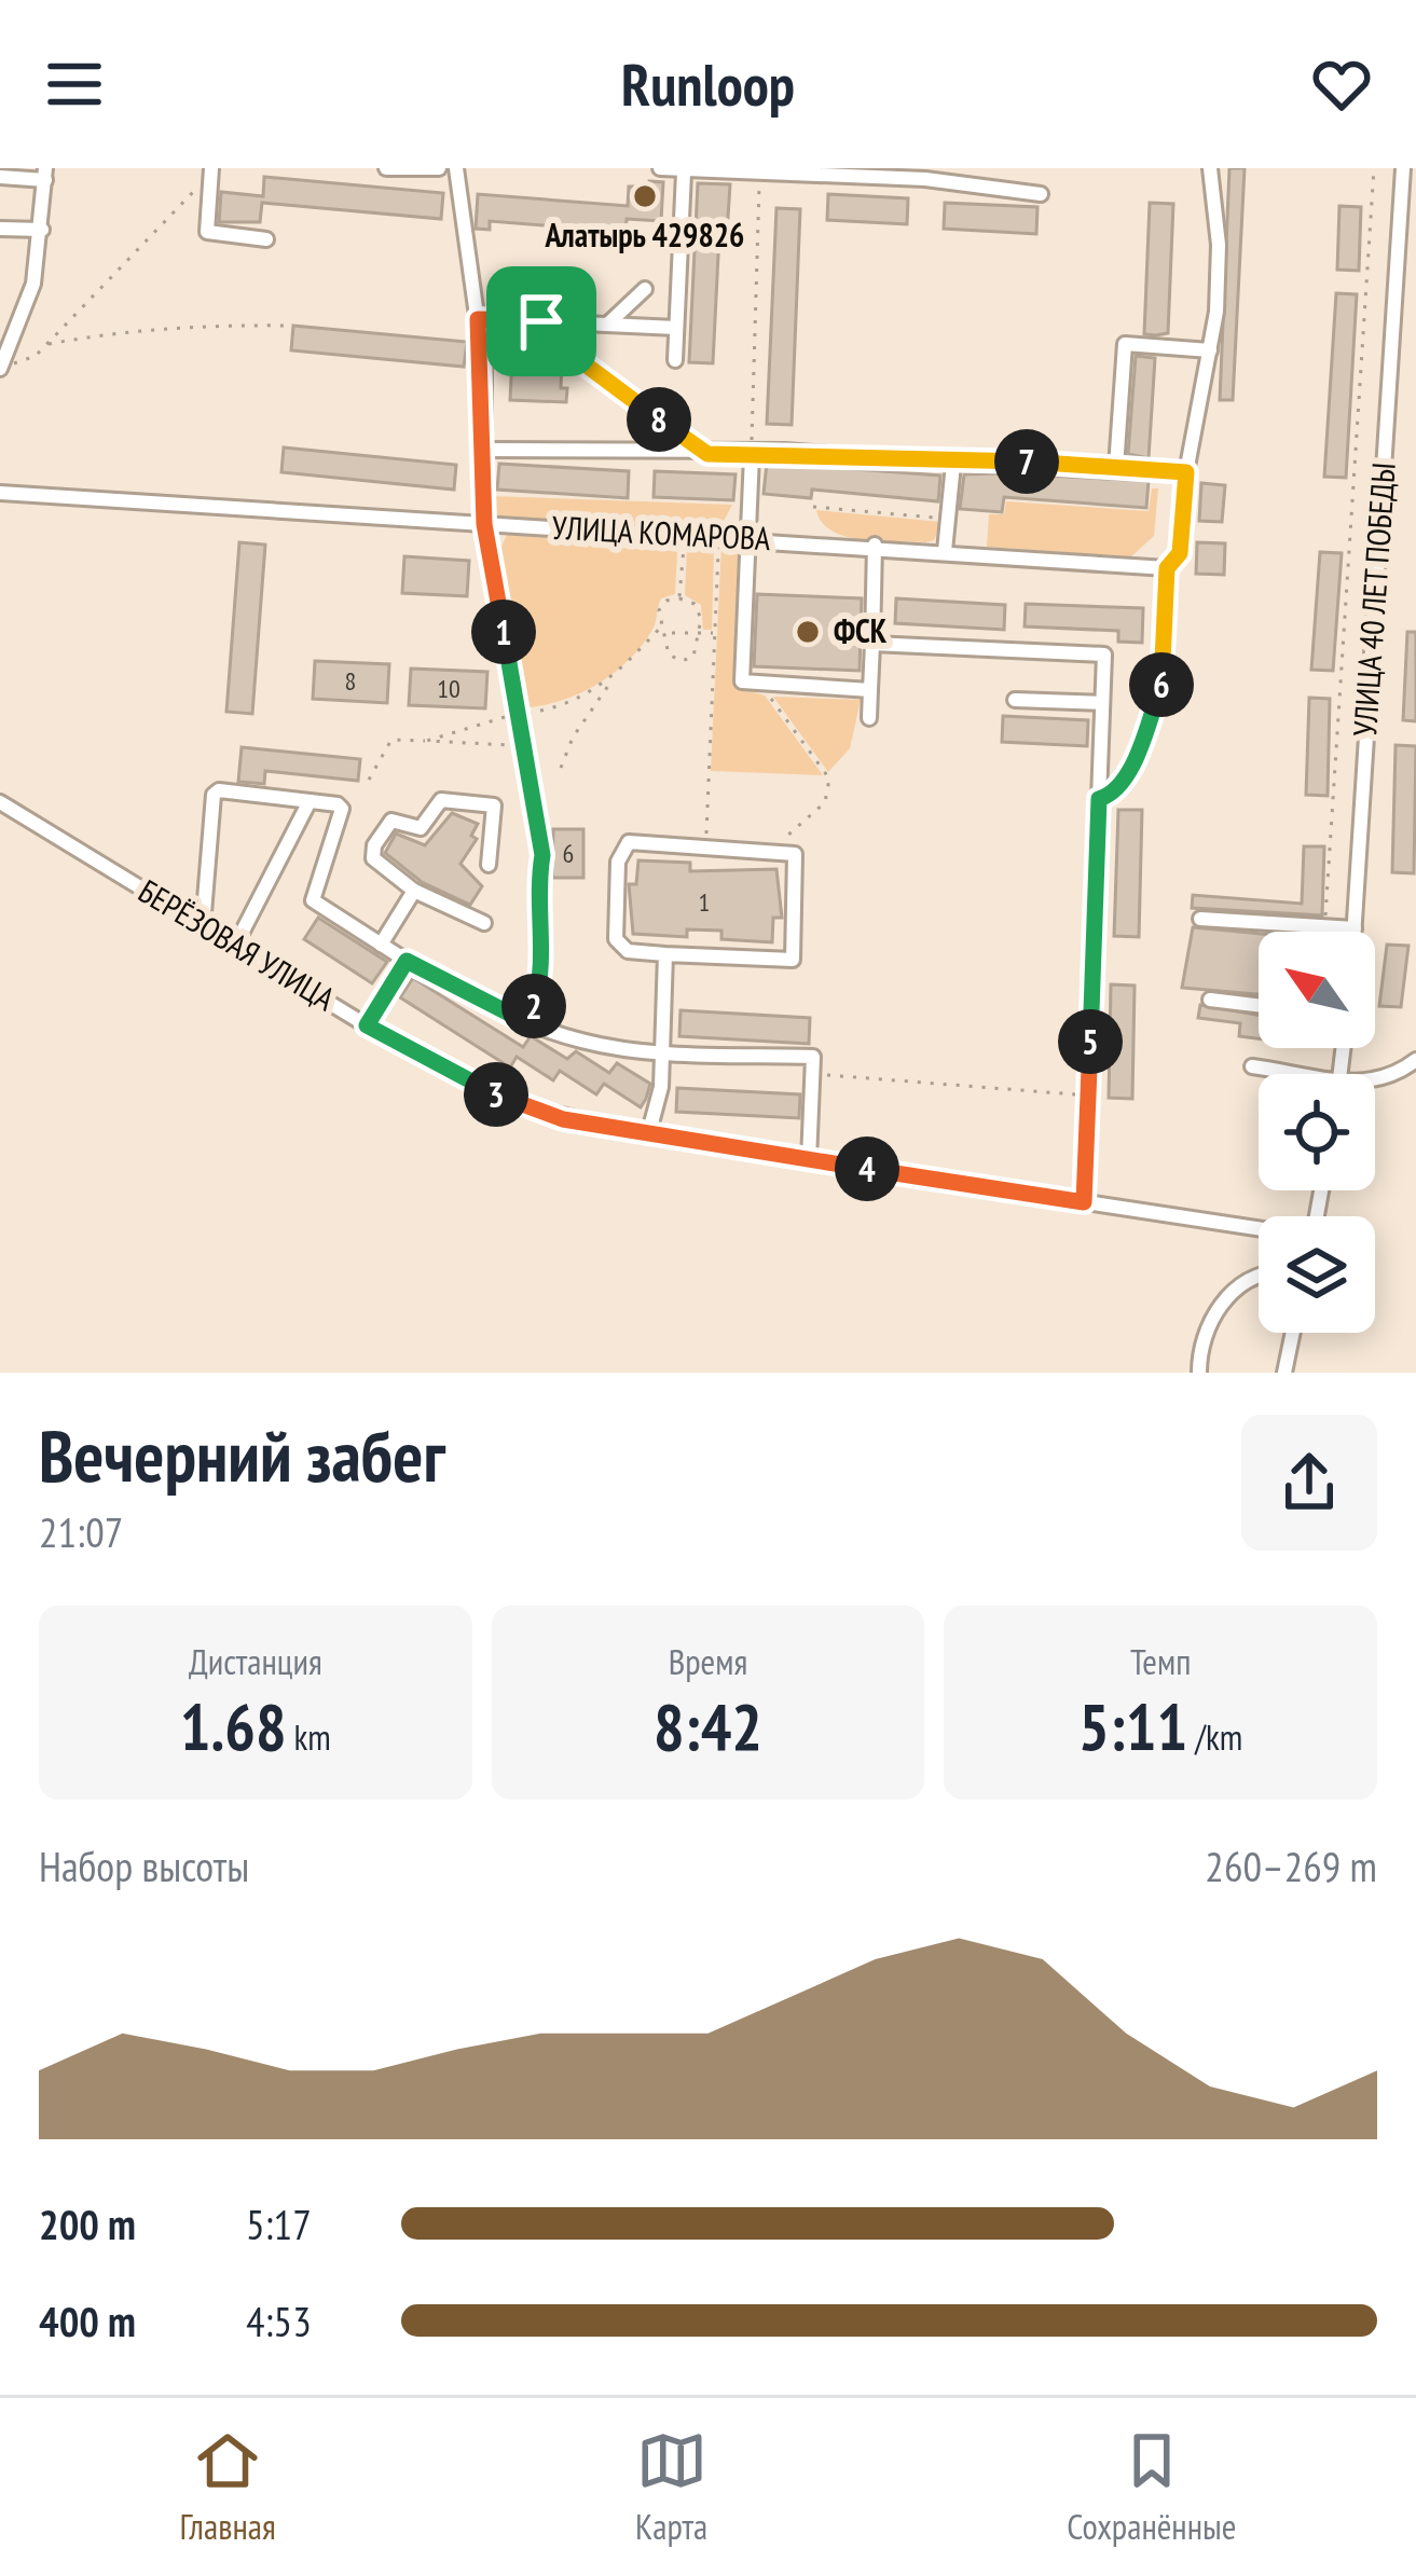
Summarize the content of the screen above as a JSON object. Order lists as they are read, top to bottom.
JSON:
{
  "streets": {
    "street": ["УЛИЦА КОМАРОВА", "УЛИЦА 40 ЛЕТ ПОБЕДЫ", "БЕРЁЗОВАЯ УЛИЦА"]
  },
  "places": ["Алатырь 429826", "ФСК"],
  "house_numbers": [
    "8",
    "10",
    "6",
    "1"
  ],
  "north": "top left",
  "page": {
    "header": "Runloop",
    "pins": [
      "8",
      "7",
      "1",
      "6",
      "2",
      "5",
      "3",
      "4"
    ],
    "heading": ["Вечерний забег", "21:07"],
    "stats": [
      ["Дистанция", "1.68 km"],
      ["Время", "8:42"],
      ["Темп", "5:11 /km"]
    ],
    "chart": ["Набор высоты", "260–269 m"],
    "list": [
      {
        "name": "200 m",
        "note": "5:17"
      },
      {
        "name": "400 m",
        "note": "4:53"
      }
    ],
    "tabs": ["Главная", "Карта", "Сохранённые"]
  }
}
